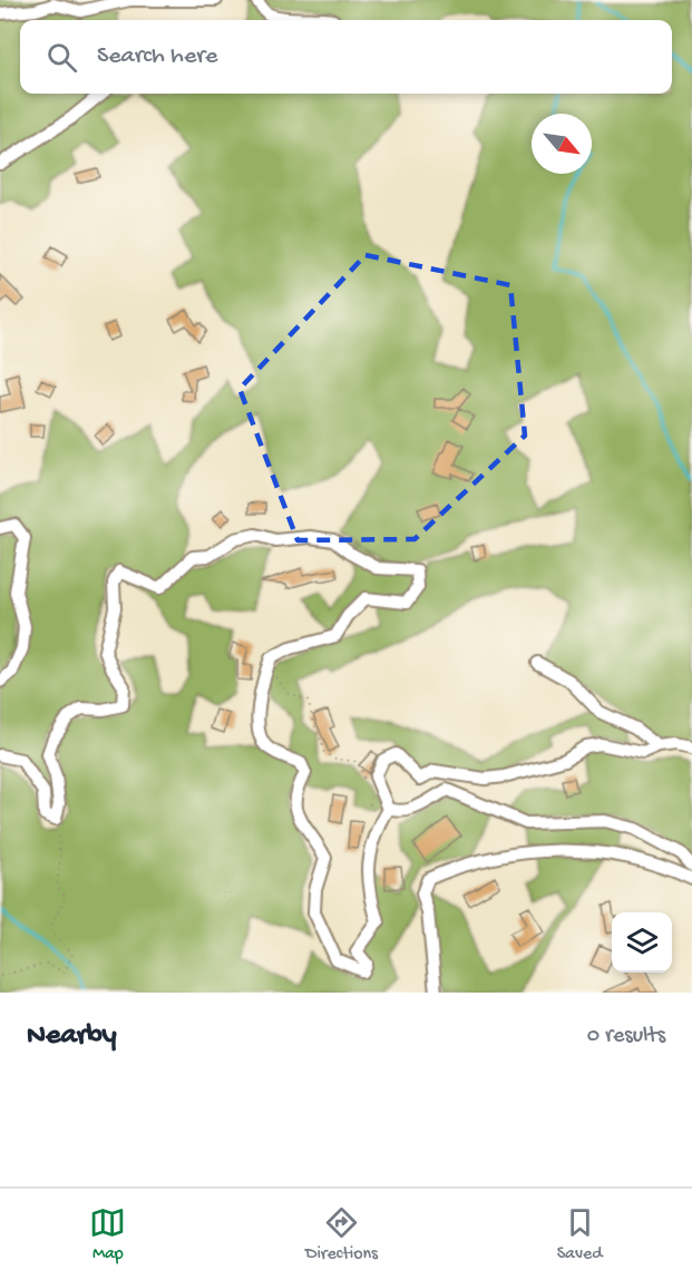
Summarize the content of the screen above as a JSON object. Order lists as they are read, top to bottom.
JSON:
{
  "north": "bottom right",
  "page": {
    "search": "Search here",
    "heading": ["Nearby", "0 results"],
    "nav": ["Map", "Directions", "Saved"]
  }
}
